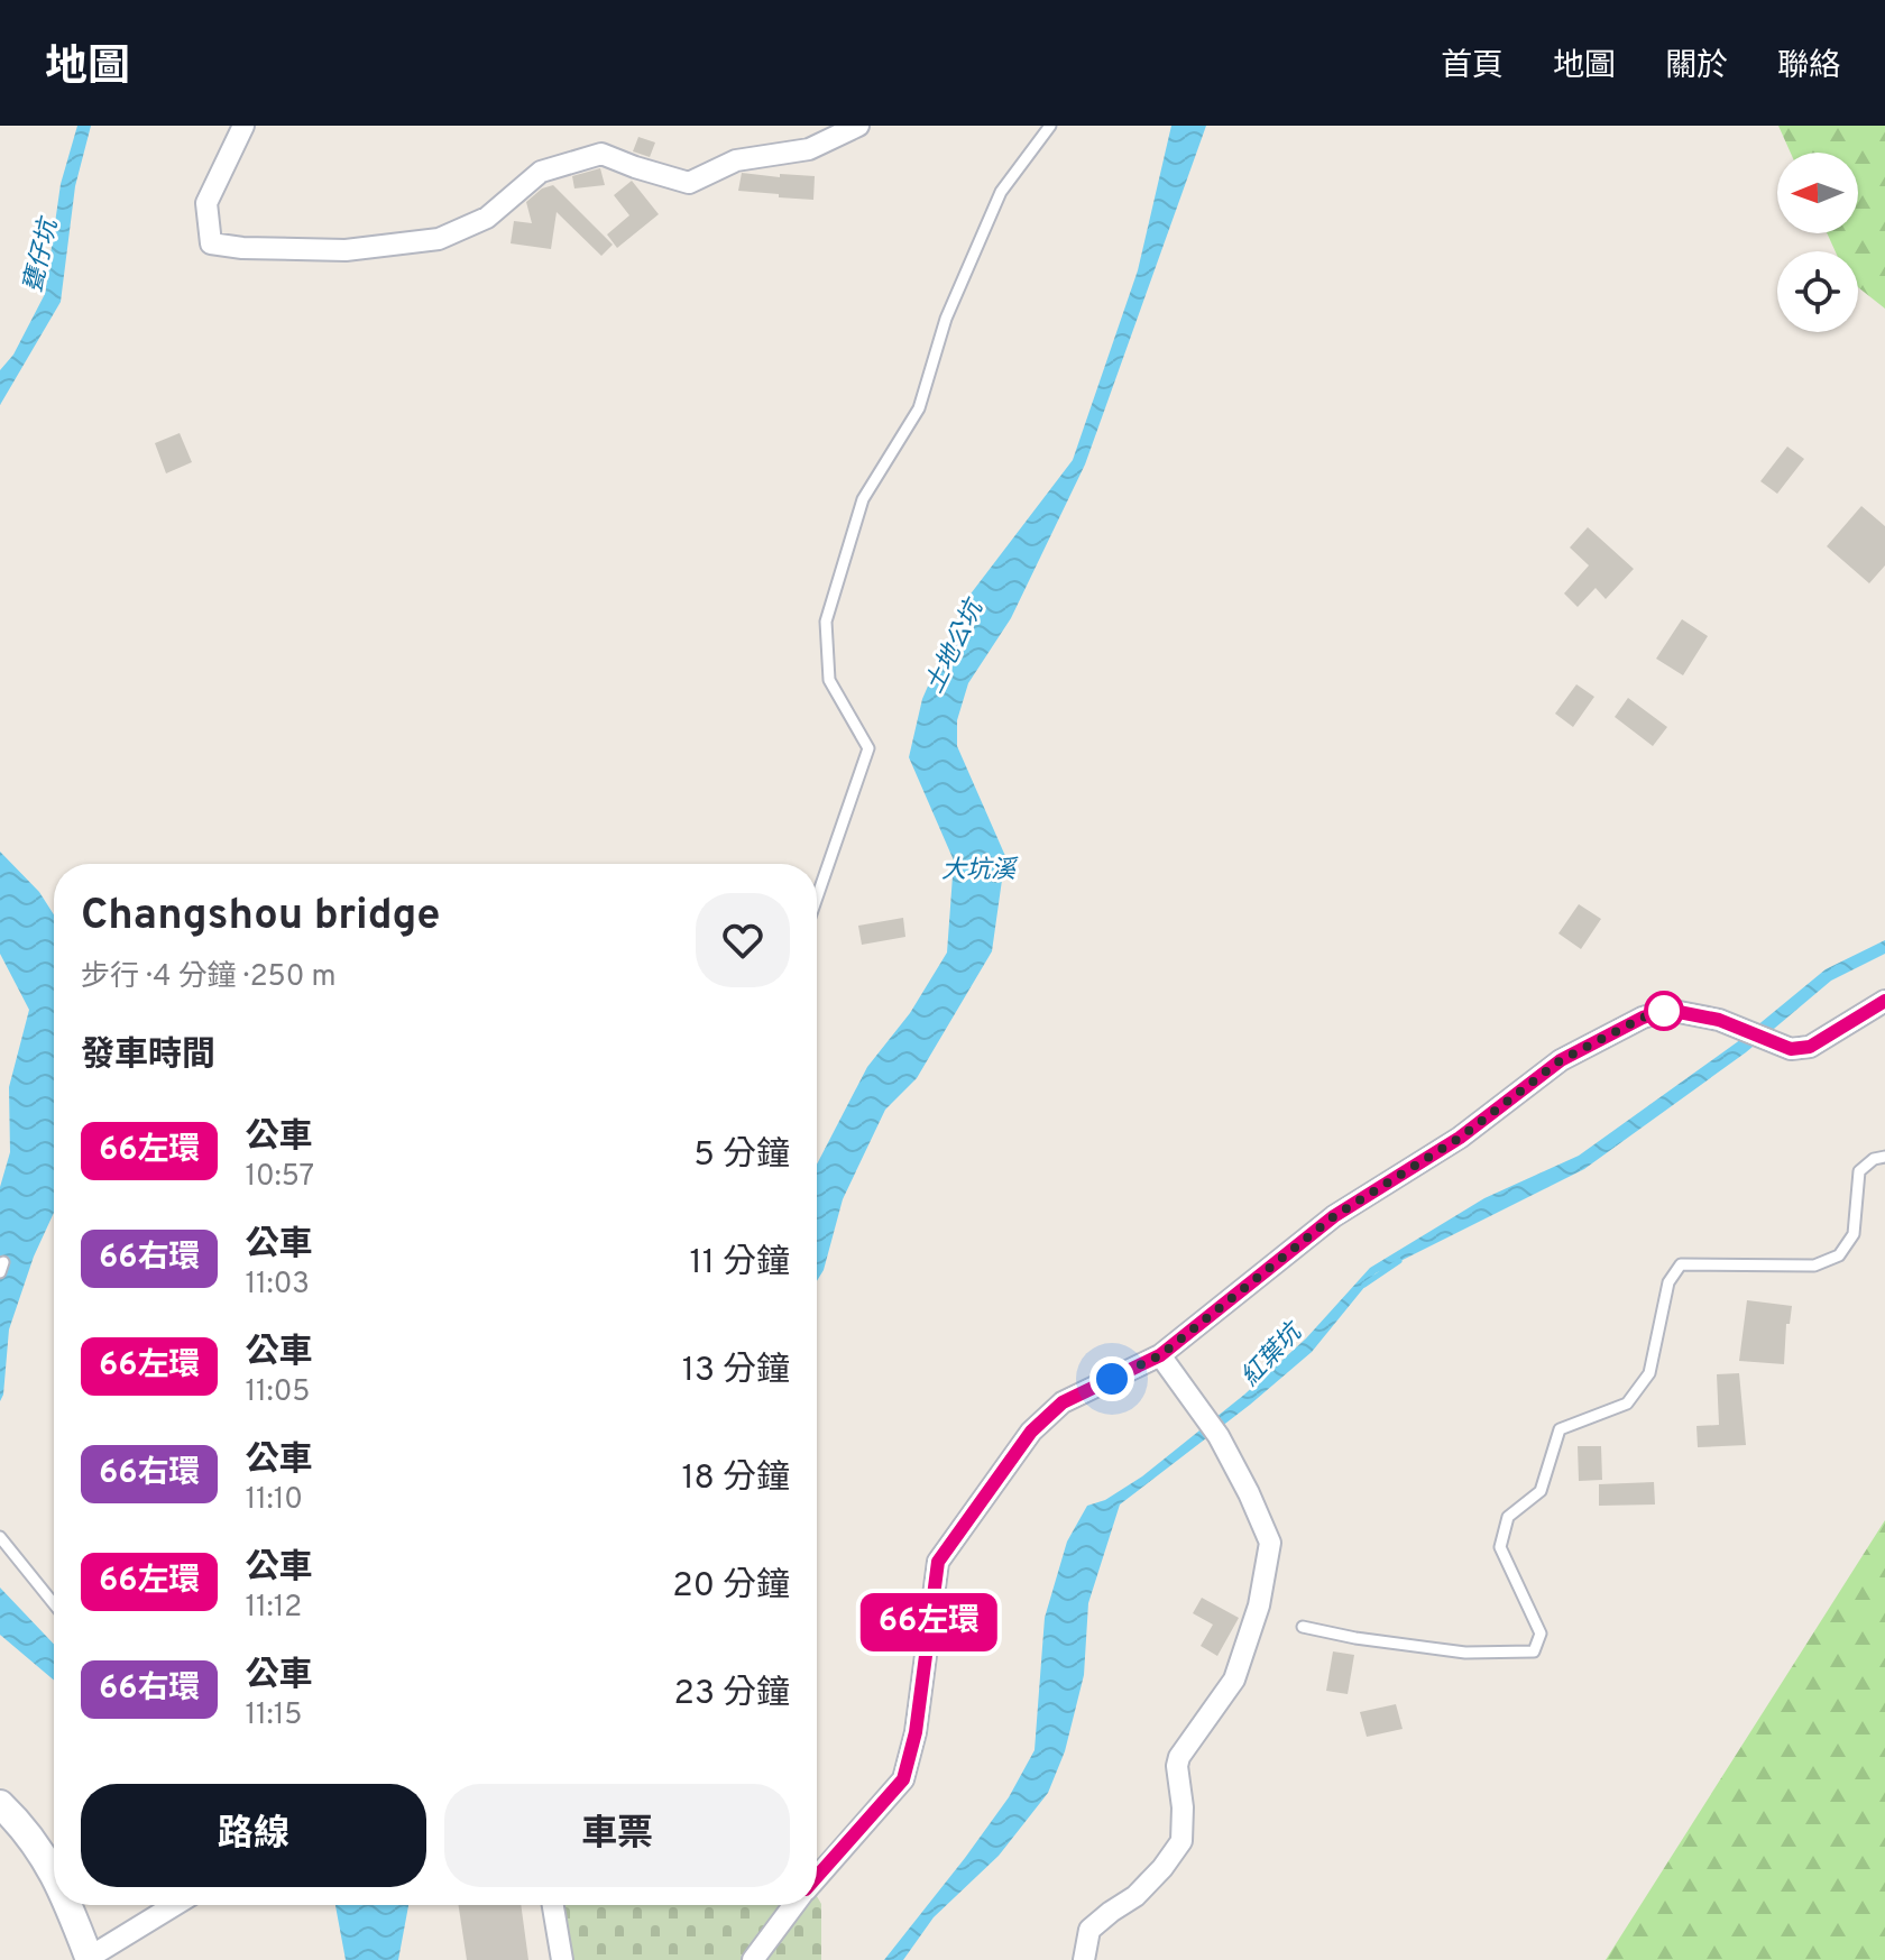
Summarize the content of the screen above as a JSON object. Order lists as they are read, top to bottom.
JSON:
{
  "water": [
    "甕仔坑",
    "土地公坑",
    "大坑溪",
    "紅葉坑"
  ],
  "lines": ["bus line 66左環"],
  "north": "left",
  "page": {
    "header": "地圖",
    "nav": [
      "首頁",
      "地圖",
      "關於",
      "聯絡"
    ],
    "on_map": "66左環",
    "heading": [
      ["Changshou bridge", "步行 · 4 分鐘 · 250 m"],
      "發車時間"
    ],
    "list": [
      {
        "mark": "66左環",
        "name": "公車",
        "note": "10:57",
        "value": "5 分鐘"
      },
      {
        "mark": "66右環",
        "name": "公車",
        "note": "11:03",
        "value": "11 分鐘"
      },
      {
        "mark": "66左環",
        "name": "公車",
        "note": "11:05",
        "value": "13 分鐘"
      },
      {
        "mark": "66右環",
        "name": "公車",
        "note": "11:10",
        "value": "18 分鐘"
      },
      {
        "mark": "66左環",
        "name": "公車",
        "note": "11:12",
        "value": "20 分鐘"
      },
      {
        "mark": "66右環",
        "name": "公車",
        "note": "11:15",
        "value": "23 分鐘"
      }
    ],
    "buttons": ["路線", "車票"]
  }
}
